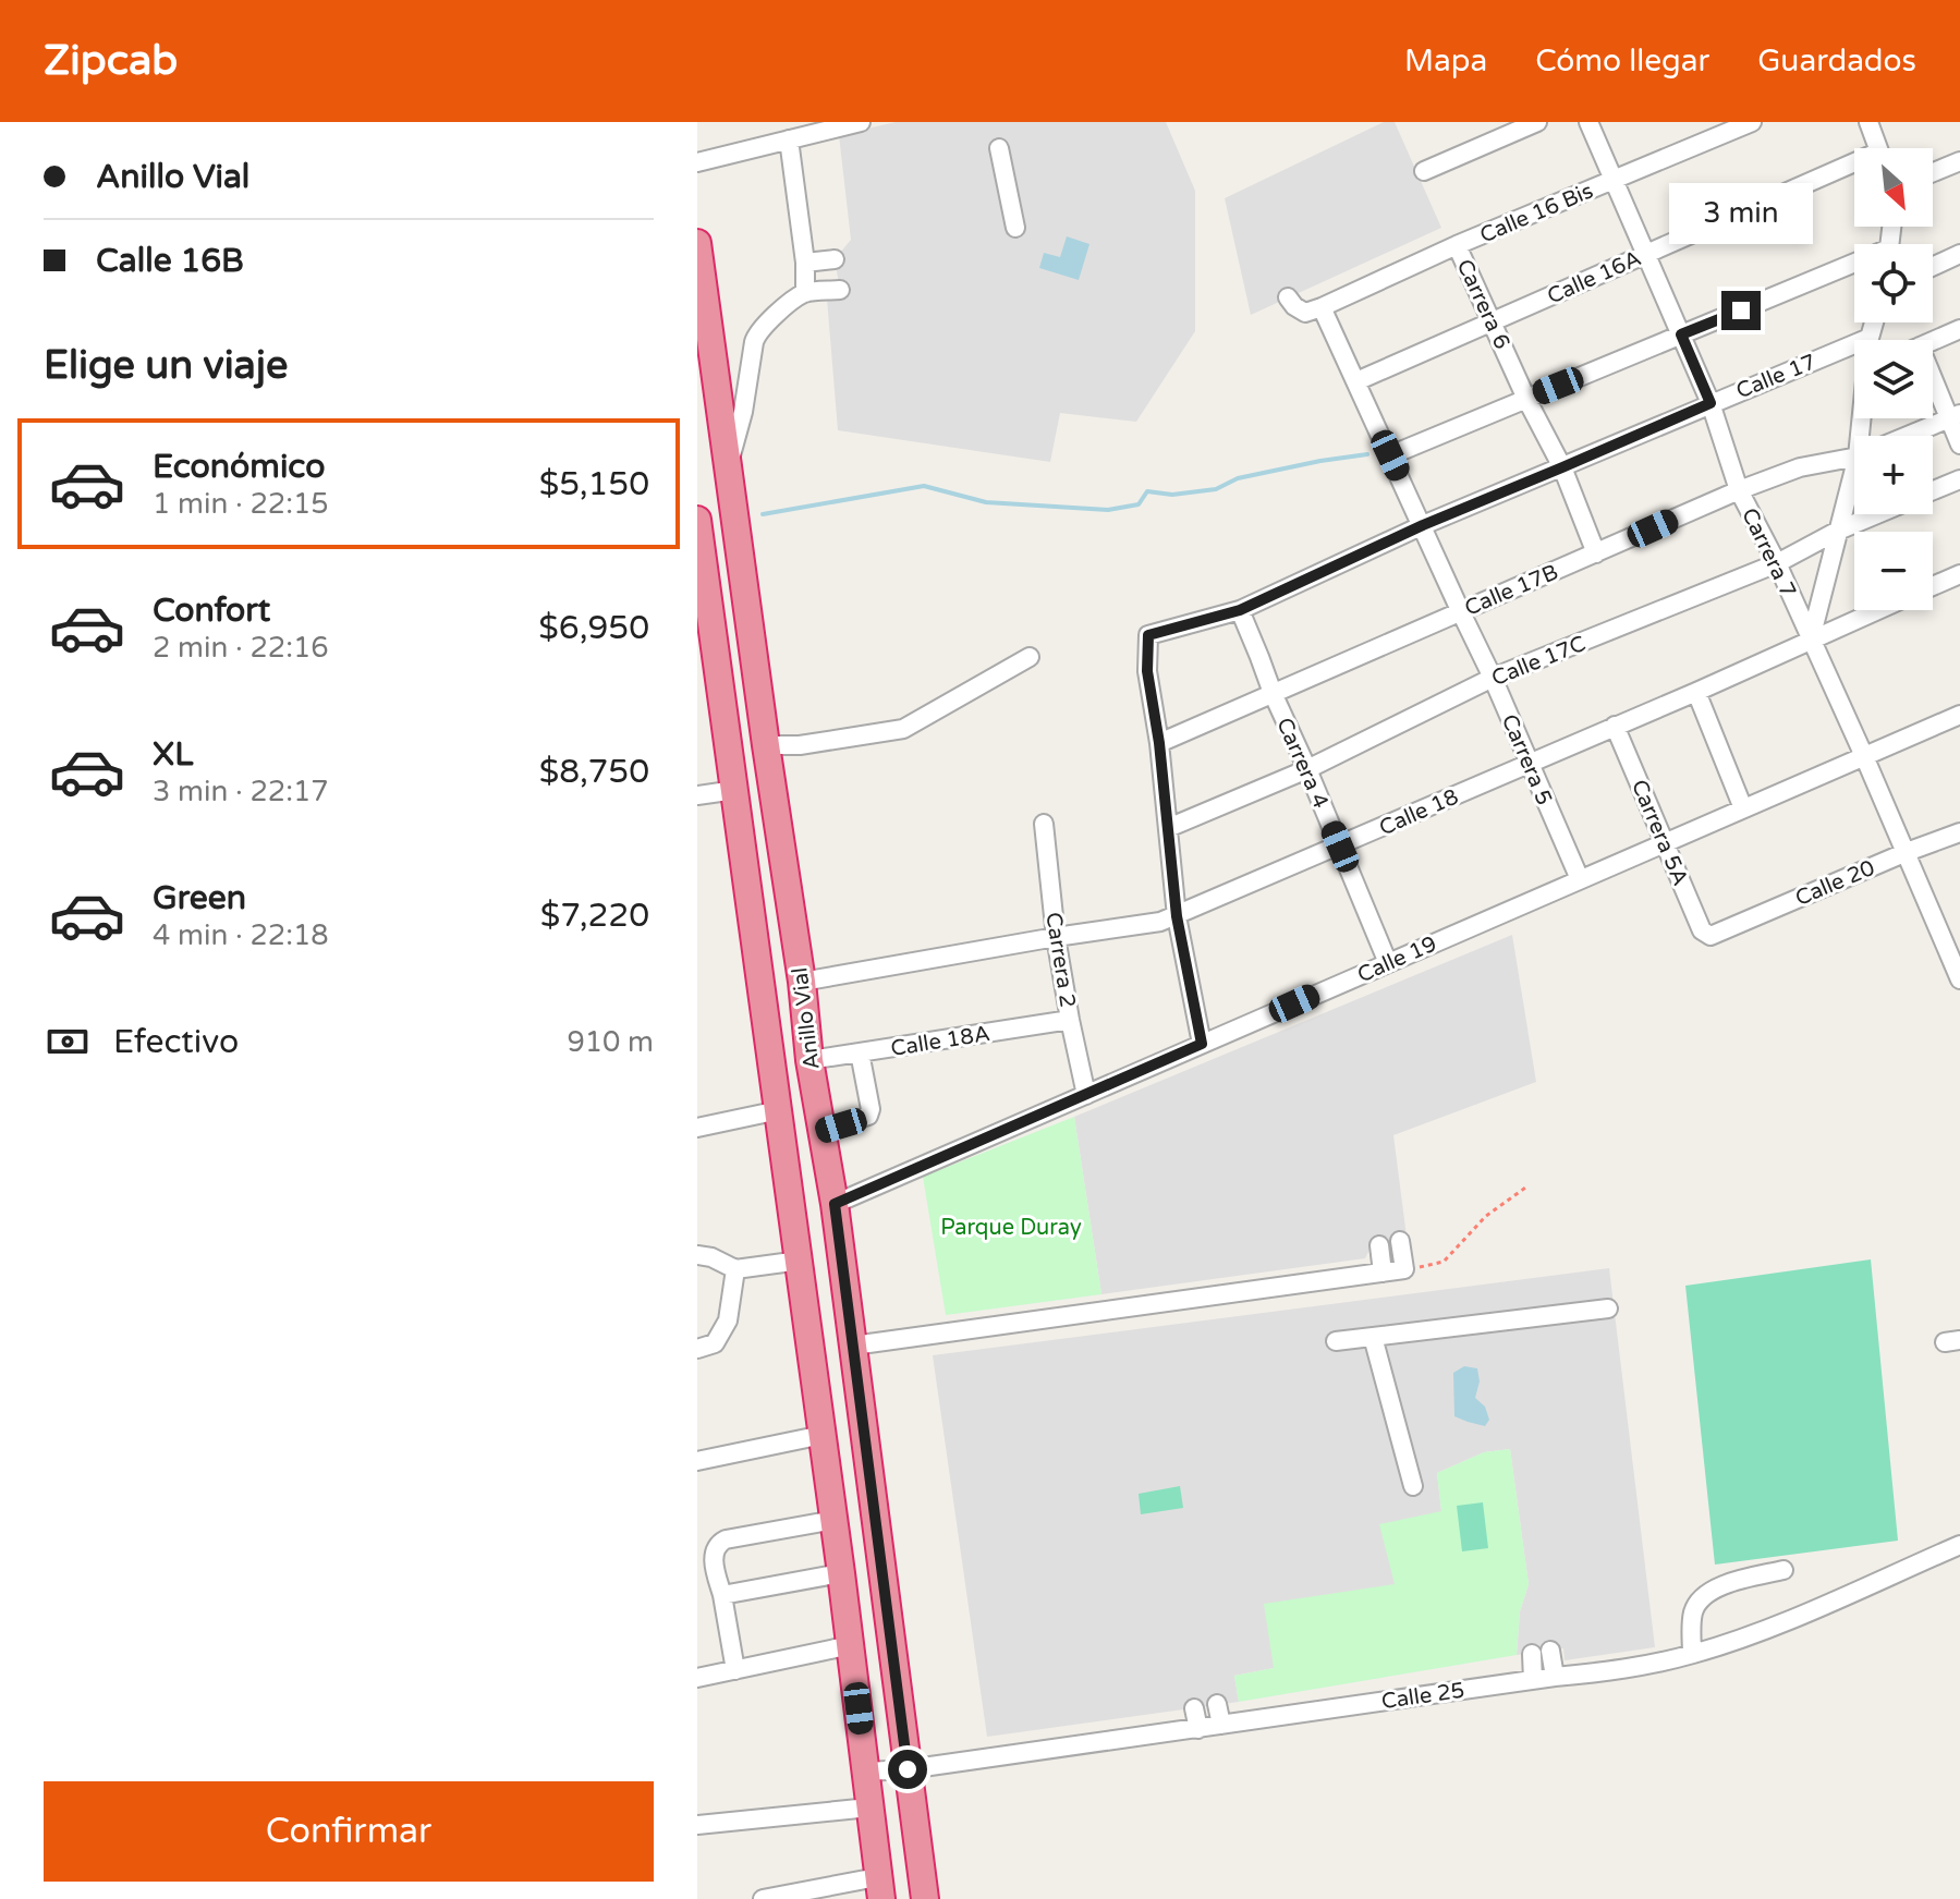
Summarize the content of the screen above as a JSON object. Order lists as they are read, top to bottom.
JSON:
{
  "streets": {
    "highway": ["Anillo Vial"],
    "street": [
      "Calle 16 Bis",
      "Calle 16A",
      "Carrera 6",
      "Calle 17",
      "Carrera 7",
      "Calle 17B",
      "Calle 17C",
      "Carrera 5",
      "Carrera 4",
      "Calle 18",
      "Carrera 5A",
      "Calle 20",
      "Calle 19",
      "Carrera 2",
      "Calle 18A",
      "Calle 25"
    ]
  },
  "crossings": [
    ["Calle 16 Bis", "Carrera 6"],
    ["Calle 16 Bis", "Carrera 7"],
    ["Calle 16 Bis", "Carrera 5"],
    ["Calle 16A", "Carrera 6"],
    ["Calle 16A", "Carrera 7"],
    ["Calle 16A", "Carrera 5"],
    ["Carrera 6", "Calle 17"],
    ["Carrera 6", "Calle 17B"],
    ["Calle 17", "Carrera 7"],
    ["Calle 17", "Calle 17B"],
    ["Calle 17", "Carrera 5"],
    ["Calle 17", "Carrera 4"],
    ["Carrera 7", "Calle 17B"],
    ["Carrera 7", "Calle 17C"],
    ["Carrera 7", "Calle 18"],
    ["Carrera 7", "Calle 20"],
    ["Carrera 7", "Calle 19"],
    ["Calle 17B", "Carrera 5"],
    ["Calle 17B", "Carrera 4"],
    ["Calle 17C", "Carrera 5"],
    ["Calle 17C", "Carrera 4"],
    ["Carrera 5", "Calle 18"],
    ["Carrera 5", "Calle 19"],
    ["Carrera 4", "Calle 18"],
    ["Carrera 4", "Calle 19"],
    ["Calle 18", "Carrera 5A"],
    ["Calle 18", "Carrera 2"],
    ["Calle 18", "Anillo Vial"],
    ["Carrera 5A", "Calle 20"],
    ["Carrera 5A", "Calle 19"],
    ["Calle 19", "Carrera 2"],
    ["Calle 19", "Anillo Vial"],
    ["Carrera 2", "Calle 18A"],
    ["Anillo Vial", "Calle 18A"],
    ["Anillo Vial", "Calle 25"]
  ],
  "parks": ["Parque Duray"],
  "north": "bottom right",
  "page": {
    "header": "Zipcab",
    "nav": ["Mapa", "Cómo llegar", "Guardados"],
    "banner": ["Anillo Vial", "Calle 16B"],
    "map_buttons": ["+", "−"],
    "bubble": "3 min",
    "heading": "Elige un viaje",
    "list": [
      {
        "name": "Económico",
        "note": "1 min · 22:15",
        "value": "$5,150"
      },
      {
        "name": "Confort",
        "note": "2 min · 22:16",
        "value": "$6,950"
      },
      {
        "name": "XL",
        "note": "3 min · 22:17",
        "value": "$8,750"
      },
      {
        "name": "Green",
        "note": "4 min · 22:18",
        "value": "$7,220"
      }
    ],
    "pay": ["Efectivo", "910 m"],
    "buttons": "Confirmar"
  }
}
